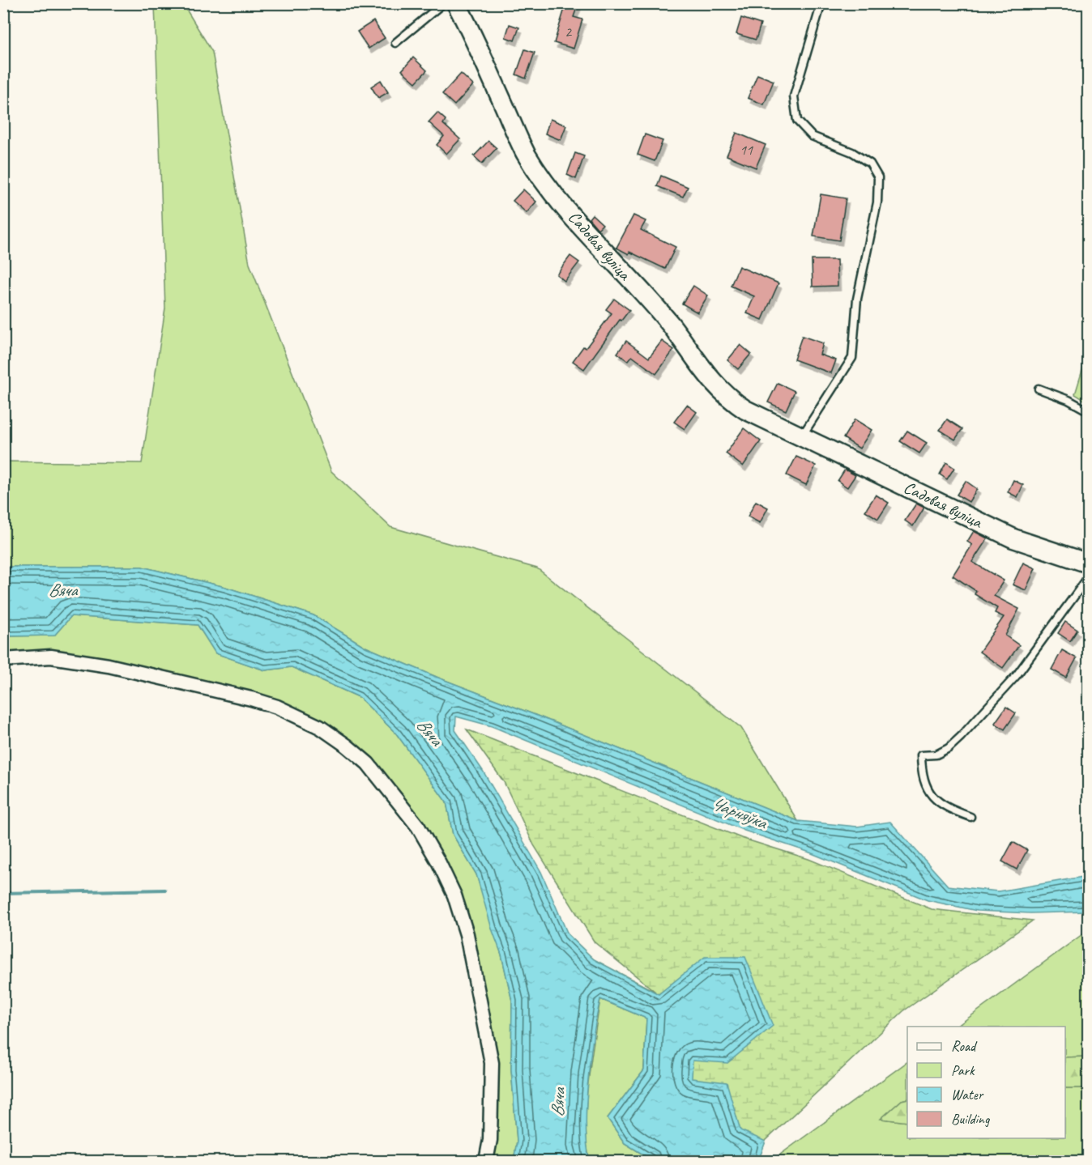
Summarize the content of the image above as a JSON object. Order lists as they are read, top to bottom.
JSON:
{
  "streets": {
    "street": ["Садовая вуліца"]
  },
  "water": ["Вяча", "Чарняўка"],
  "house_numbers": ["2", "11"],
  "legend": [
    "Road",
    "Park",
    "Water",
    "Building"
  ]
}
